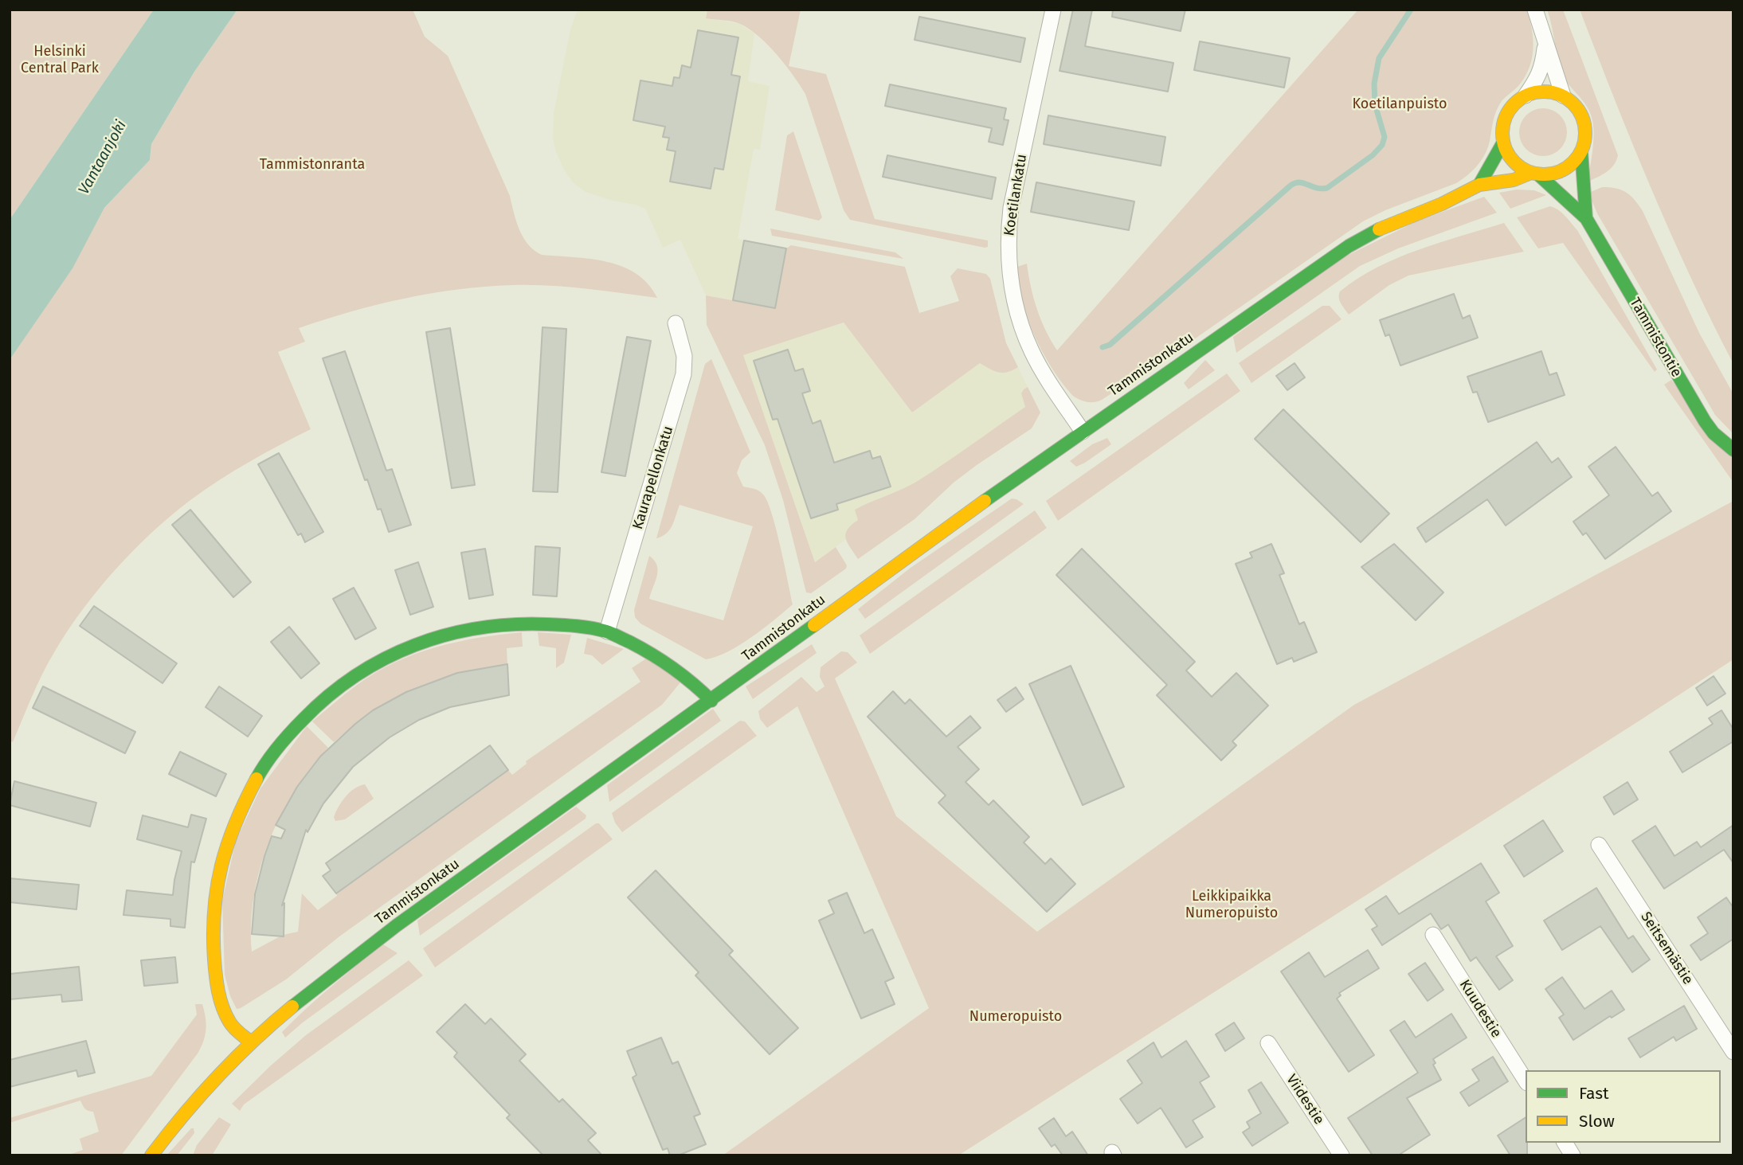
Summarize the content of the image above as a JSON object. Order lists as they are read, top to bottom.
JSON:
{
  "streets": {
    "street": [
      "Koetilankatu",
      "Tammistontie",
      "Tammistonkatu",
      "Kaurapellonkatu",
      "Seitsemästie",
      "Kuudestie",
      "Viidestie"
    ]
  },
  "crossings": [
    ["Koetilankatu", "Tammistonkatu"],
    ["Tammistontie", "Tammistonkatu"]
  ],
  "water": ["Vantaanjoki"],
  "parks": [
    "Helsinki Central Park",
    "Koetilanpuisto",
    "Tammistonranta",
    "Leikkipaikka Numeropuisto",
    "Numeropuisto"
  ],
  "legend": ["Fast", "Slow"]
}
